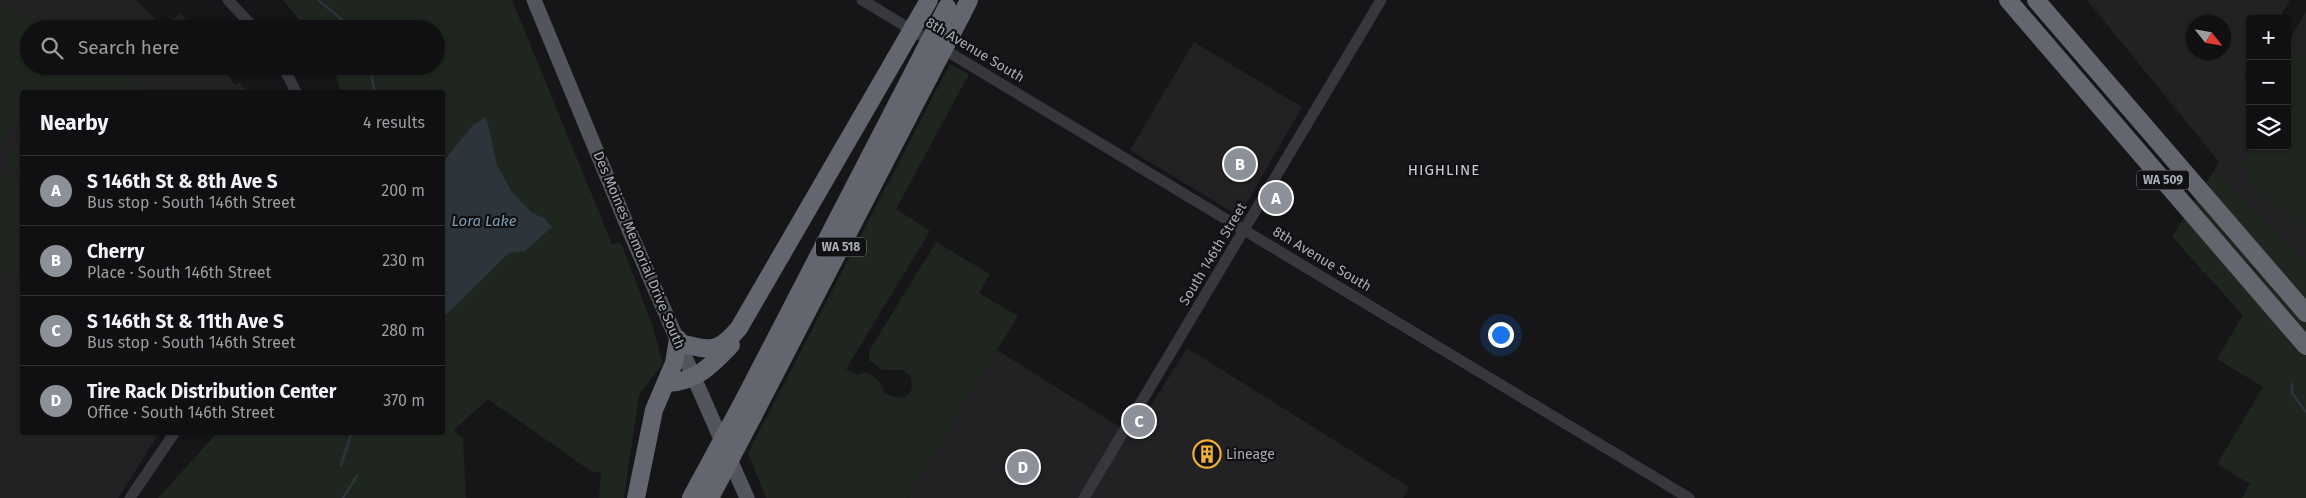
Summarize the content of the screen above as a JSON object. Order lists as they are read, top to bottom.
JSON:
{
  "streets": {
    "highway": ["WA 509", "WA 518"],
    "main road": ["Des Moines Memorial Drive South"],
    "street": ["8th Avenue South", "South 146th Street"]
  },
  "crossings": [
    ["8th Avenue South", "South 146th Street"]
  ],
  "districts": ["HIGHLINE"],
  "water": ["Lora Lake"],
  "places": {
    "building": ["Lineage"]
  },
  "north": "bottom right",
  "page": {
    "map_buttons": ["+", "−"],
    "search": "Search here",
    "heading": ["Nearby", "4 results"],
    "pins": [
      "B",
      "A",
      "C",
      "D"
    ],
    "list": [
      {
        "mark": "A",
        "name": "S 146th St & 8th Ave S",
        "note": "Bus stop · South 146th Street",
        "value": "200 m"
      },
      {
        "mark": "B",
        "name": "Cherry",
        "note": "Place · South 146th Street",
        "value": "230 m"
      },
      {
        "mark": "C",
        "name": "S 146th St & 11th Ave S",
        "note": "Bus stop · South 146th Street",
        "value": "280 m"
      },
      {
        "mark": "D",
        "name": "Tire Rack Distribution Center",
        "note": "Office · South 146th Street",
        "value": "370 m"
      }
    ]
  }
}
